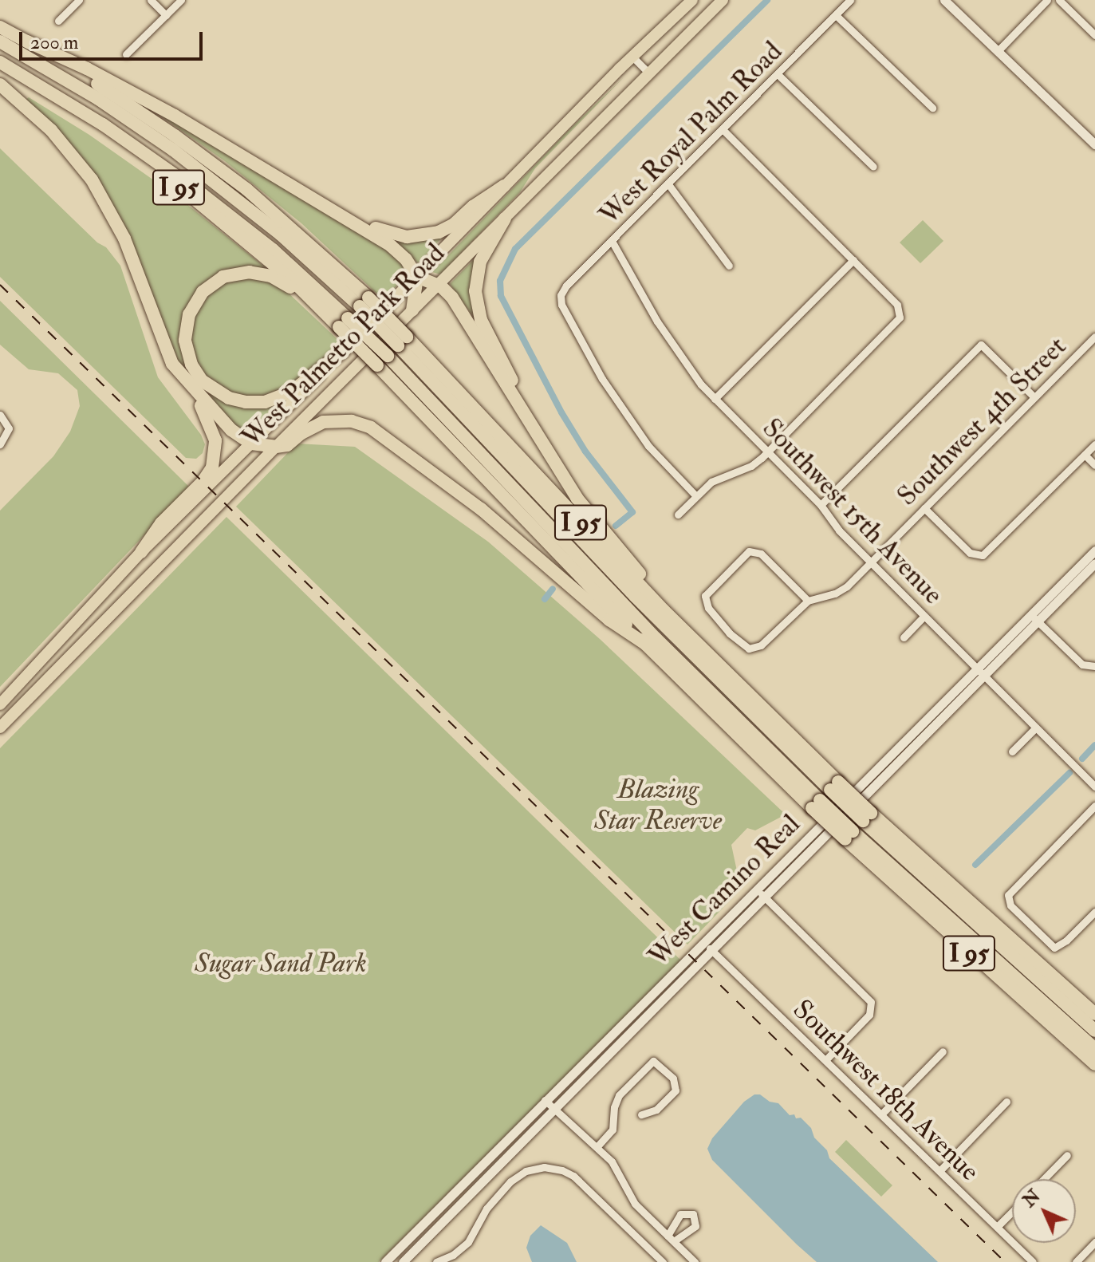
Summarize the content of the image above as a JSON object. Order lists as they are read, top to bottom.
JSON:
{
  "streets": {
    "highway": ["I 95"],
    "main road": ["West Palmetto Park Road"],
    "street": [
      "West Royal Palm Road",
      "Southwest 4th Street",
      "Southwest 15th Avenue",
      "West Camino Real",
      "Southwest 18th Avenue"
    ]
  },
  "crossings": [
    ["West Royal Palm Road", "Southwest 15th Avenue"],
    ["Southwest 4th Street", "Southwest 15th Avenue"],
    ["Southwest 15th Avenue", "West Camino Real"],
    ["West Camino Real", "Southwest 18th Avenue"]
  ],
  "parks": ["Blazing Star Reserve", "Sugar Sand Park"],
  "scale_bar": "200 m",
  "north": "top left"
}
